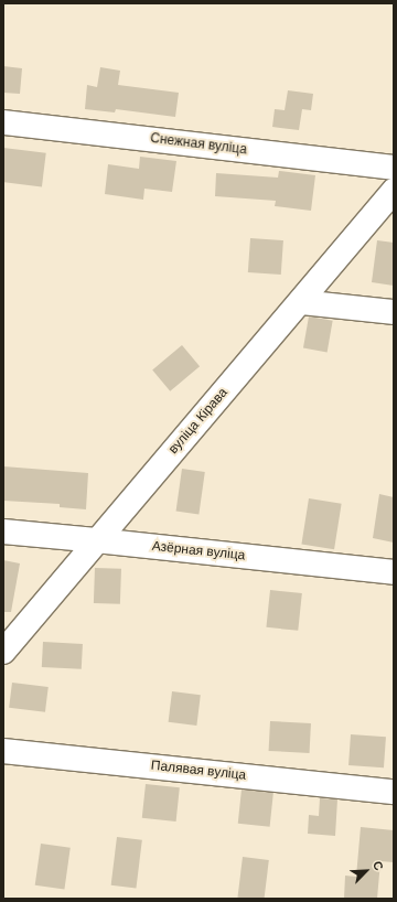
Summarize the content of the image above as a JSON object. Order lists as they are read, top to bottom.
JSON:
{
  "streets": {
    "street": [
      "Снежная вуліца",
      "вуліца Кірава",
      "Азёрная вуліца",
      "Палявая вуліца"
    ]
  },
  "crossings": [
    ["вуліца Кірава", "Азёрная вуліца"]
  ],
  "north": "top right"
}
